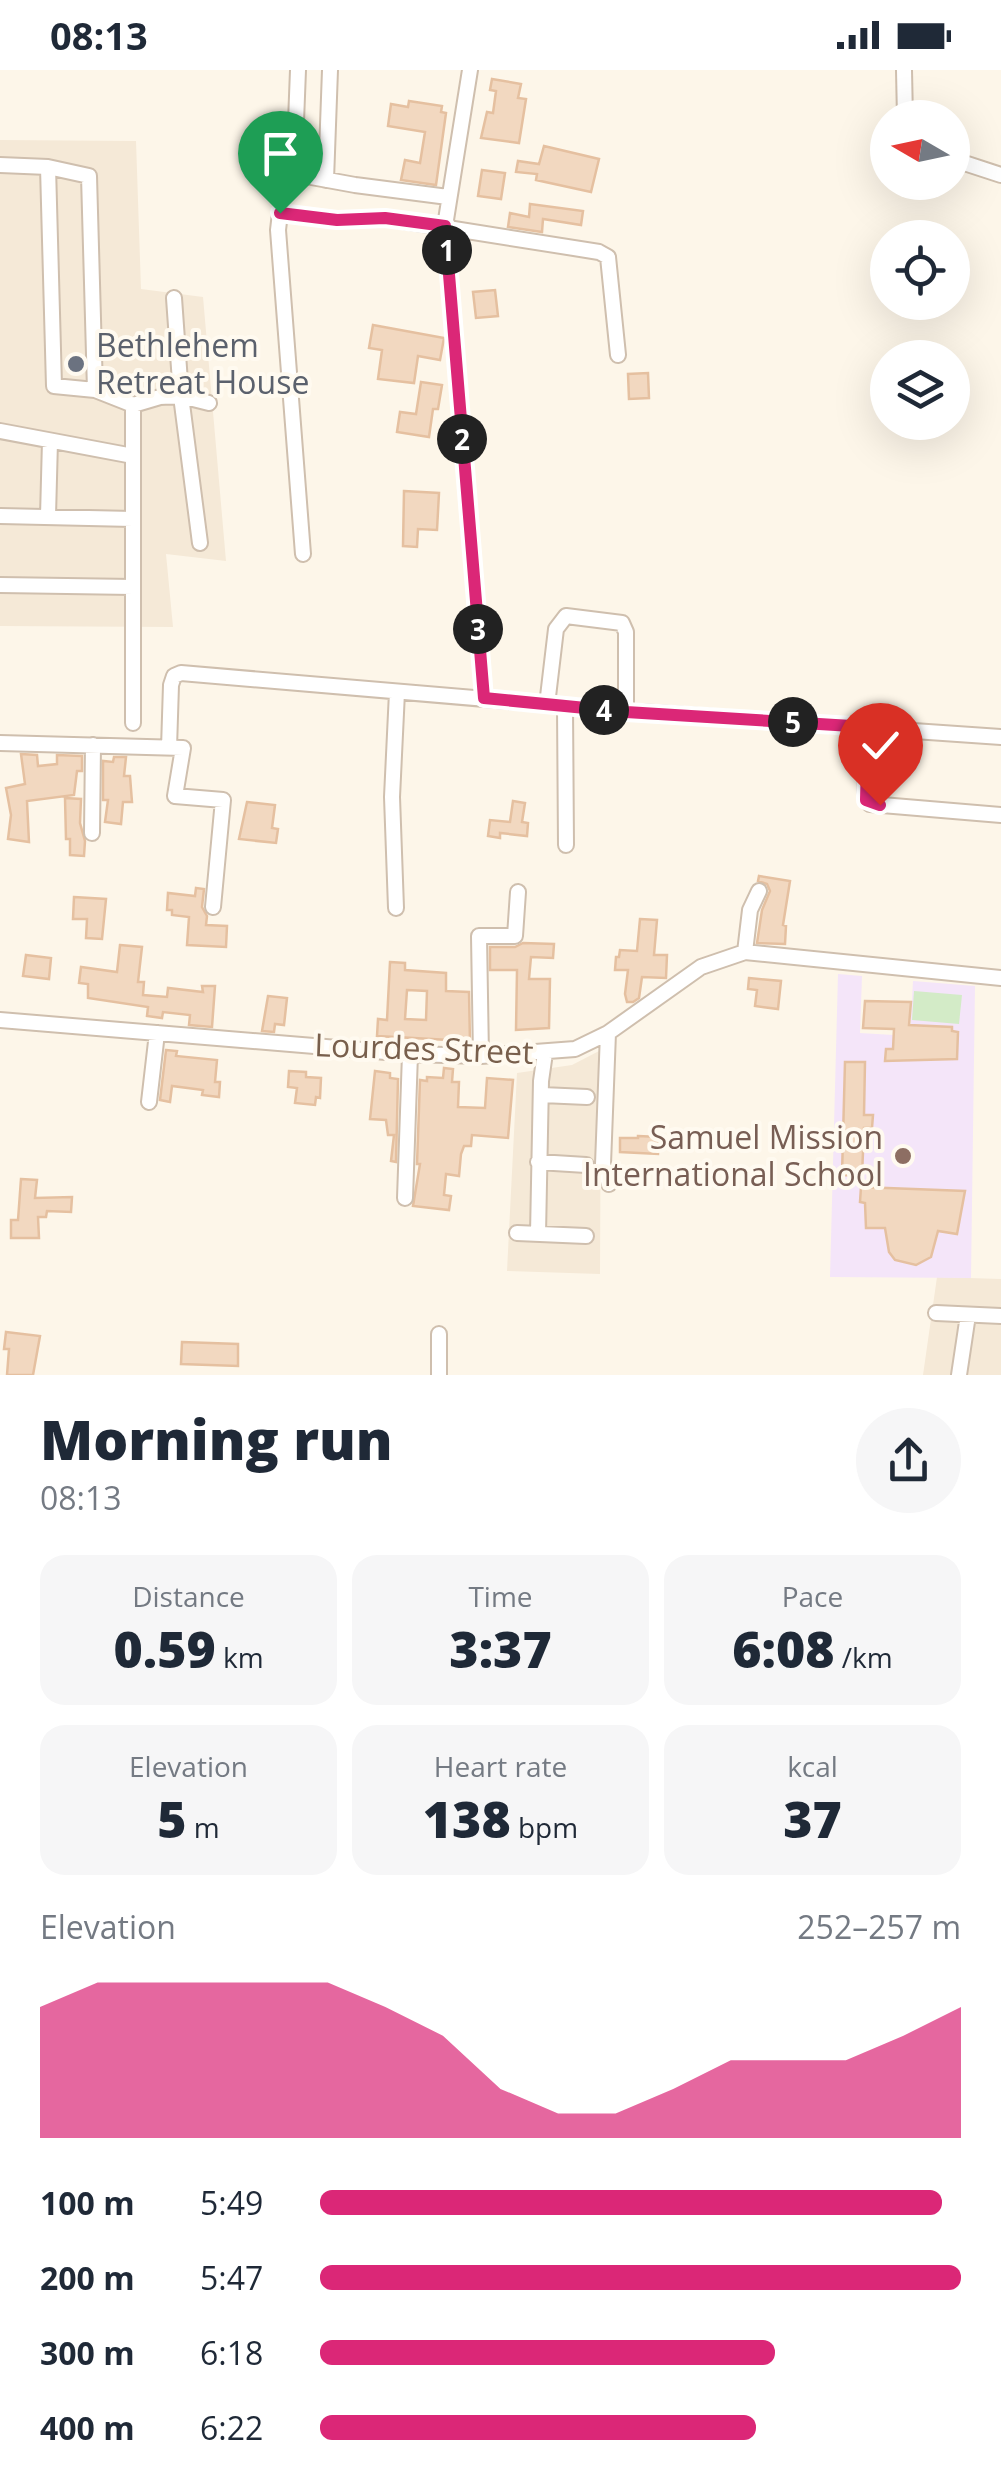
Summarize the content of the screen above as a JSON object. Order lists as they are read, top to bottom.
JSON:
{
  "streets": {
    "street": ["Lourdes Street"]
  },
  "places": ["Bethlehem Retreat House", "Samuel Mission International School"],
  "north": "left",
  "page": {
    "status": "08:13",
    "pins": [
      "1",
      "2",
      "3",
      "4",
      "5"
    ],
    "heading": ["Morning run", "08:13"],
    "stats": [
      ["Distance", "0.59 km"],
      ["Time", "3:37"],
      ["Pace", "6:08 /km"],
      ["Elevation", "5 m"],
      ["Heart rate", "138 bpm"],
      ["kcal", "37"]
    ],
    "chart": ["Elevation", "252–257 m"],
    "list": [
      {
        "name": "100 m",
        "note": "5:49"
      },
      {
        "name": "200 m",
        "note": "5:47"
      },
      {
        "name": "300 m",
        "note": "6:18"
      },
      {
        "name": "400 m",
        "note": "6:22"
      }
    ]
  }
}
